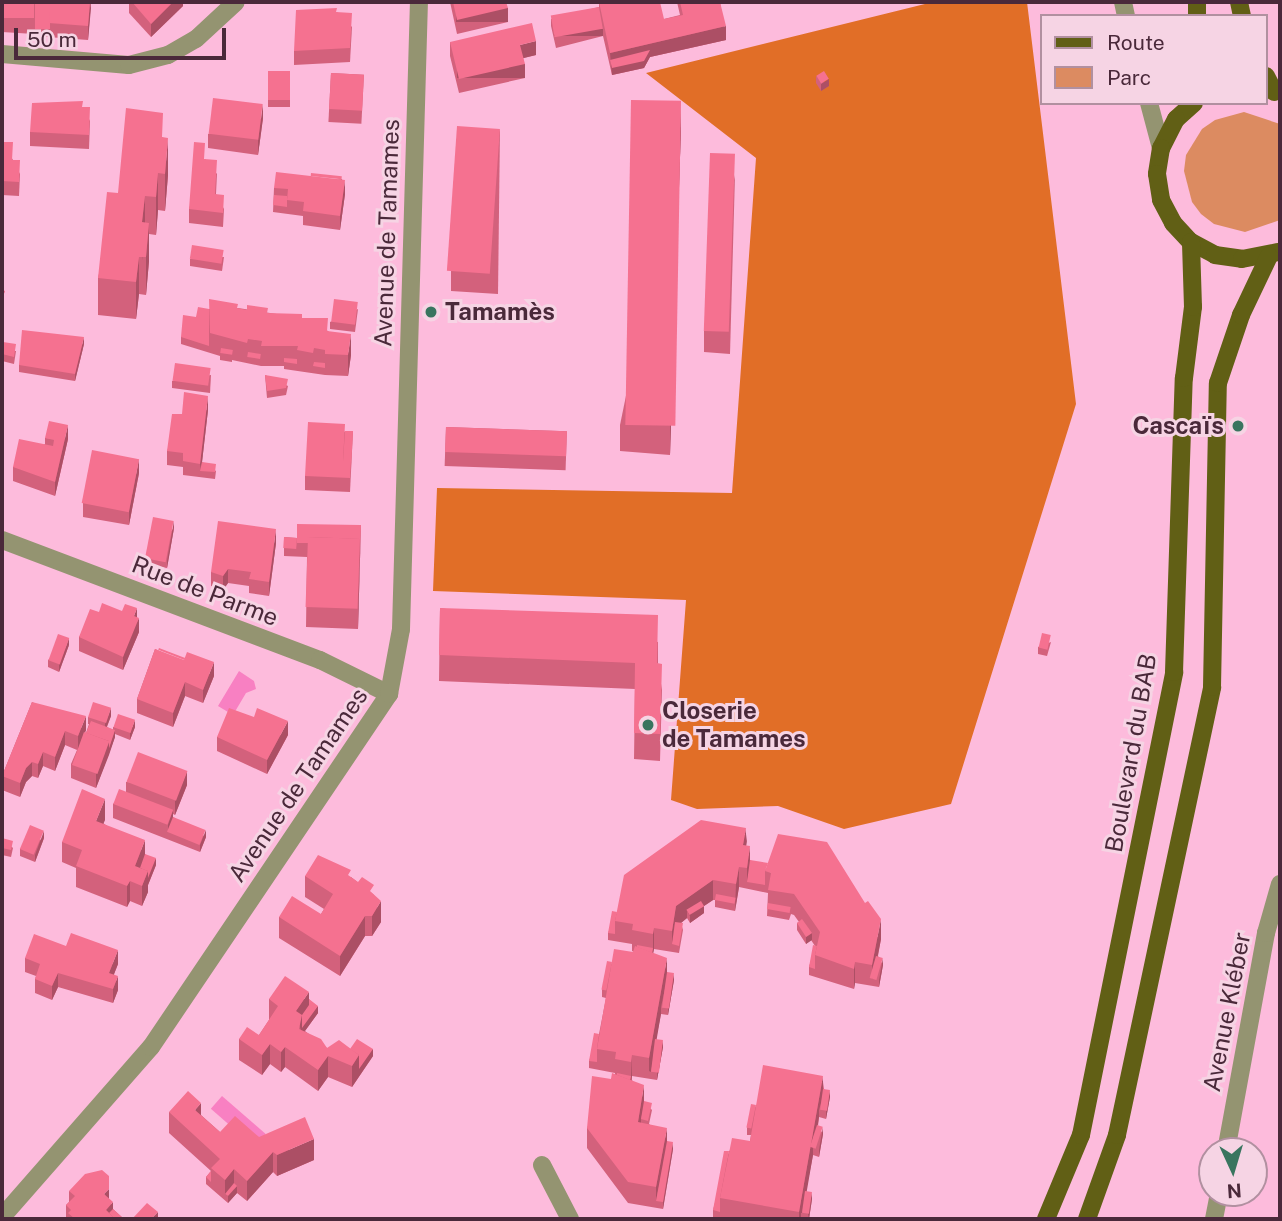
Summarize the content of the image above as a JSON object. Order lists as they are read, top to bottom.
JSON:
{
  "streets": {
    "main road": ["Boulevard du BAB"],
    "street": ["Avenue de Tamames", "Rue de Parme", "Avenue Kléber"]
  },
  "crossings": [
    ["Avenue de Tamames", "Rue de Parme"]
  ],
  "places": ["Tamamès", "Cascaïs", "Closerie de Tamames"],
  "legend": ["Route", "Parc"],
  "scale_bar": "50 m",
  "north": "bottom"
}
